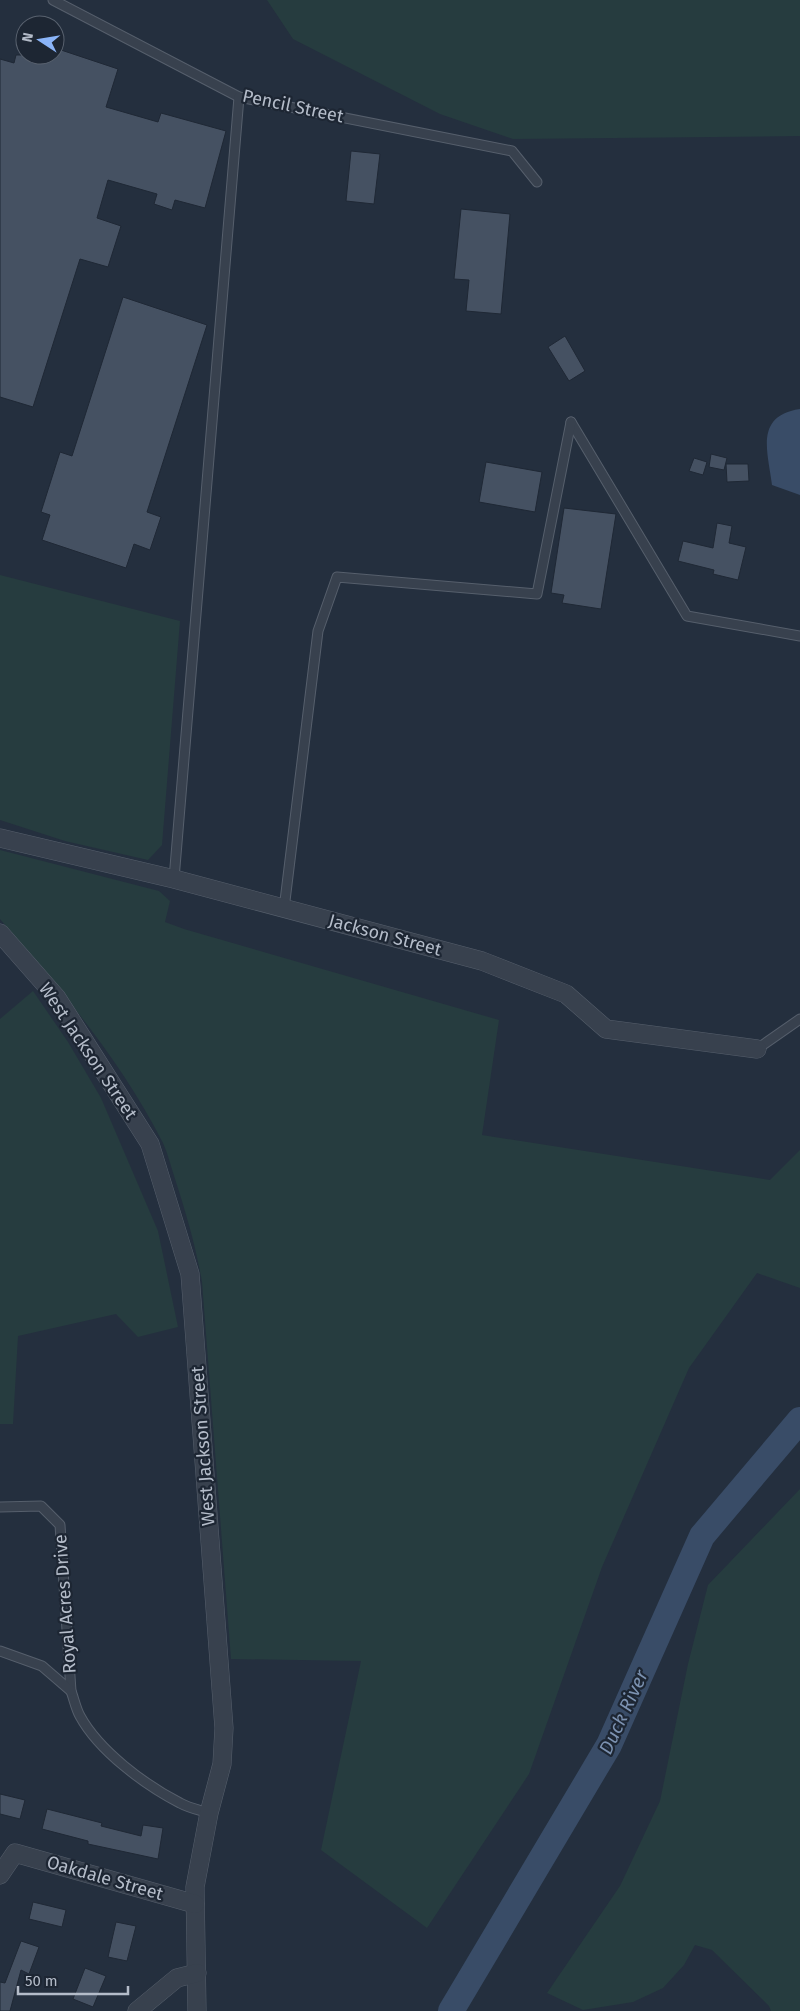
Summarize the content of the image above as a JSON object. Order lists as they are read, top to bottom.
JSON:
{
  "streets": {
    "street": ["Jackson Street", "West Jackson Street", "Oakdale Street"],
    "lane": ["Pencil Street", "Royal Acres Drive"]
  },
  "crossings": [
    ["West Jackson Street", "Royal Acres Drive"],
    ["West Jackson Street", "Oakdale Street"]
  ],
  "water": ["Duck River"],
  "scale_bar": "50 m",
  "north": "left"
}
